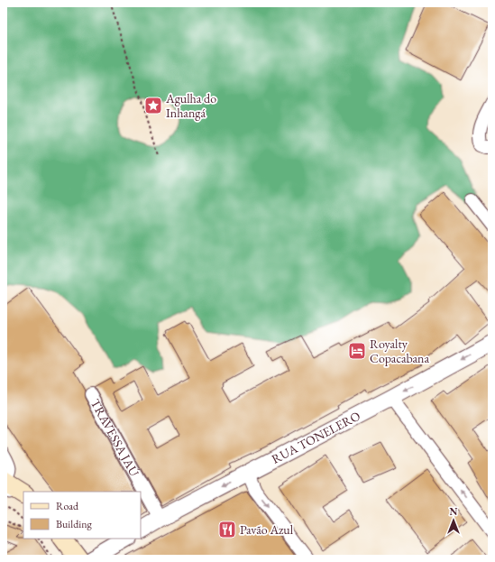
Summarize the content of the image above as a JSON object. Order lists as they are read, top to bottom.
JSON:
{
  "streets": {
    "street": ["RUA TONELERO", "TRAVESSA JAÚ"]
  },
  "crossings": [
    ["RUA TONELERO", "TRAVESSA JAÚ"]
  ],
  "one_way": ["RUA TONELERO"],
  "places": {
    "place": ["Agulha do Inhangá"],
    "hotel": ["Royalty Copacabana"],
    "restaurant": ["Pavão Azul"]
  },
  "legend": ["Road", "Building"],
  "north": "top"
}
